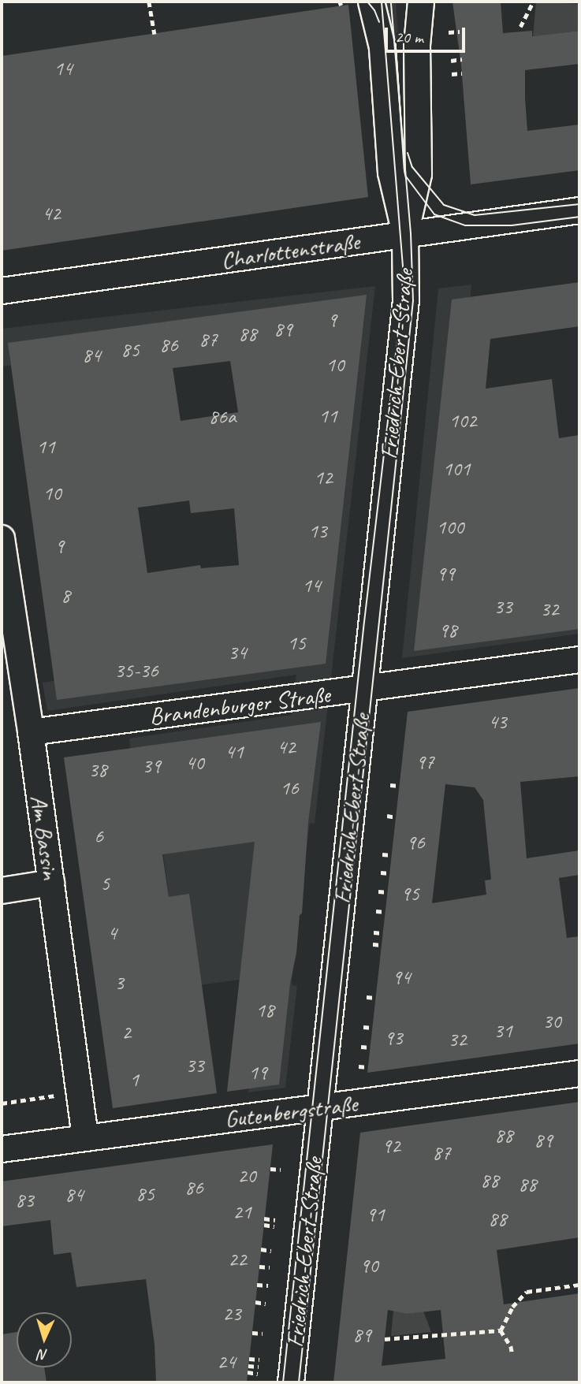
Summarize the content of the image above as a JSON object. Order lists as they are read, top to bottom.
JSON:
{
  "streets": {
    "street": [
      "Charlottenstraße",
      "Friedrich-Ebert-Straße",
      "Brandenburger Straße",
      "Am Bassin",
      "Gutenbergstraße"
    ]
  },
  "crossings": [
    ["Charlottenstraße", "Friedrich-Ebert-Straße"],
    ["Friedrich-Ebert-Straße", "Brandenburger Straße"],
    ["Friedrich-Ebert-Straße", "Gutenbergstraße"],
    ["Brandenburger Straße", "Am Bassin"],
    ["Am Bassin", "Gutenbergstraße"]
  ],
  "house_numbers": [
    "14",
    "42",
    "9",
    "89",
    "88",
    "87",
    "86",
    "85",
    "84",
    "10",
    "11",
    "86a",
    "102",
    "11",
    "101",
    "12",
    "10",
    "100",
    "13",
    "9",
    "99",
    "14",
    "8",
    "33",
    "32",
    "98",
    "15",
    "34",
    "35-36",
    "43",
    "42",
    "41",
    "97",
    "40",
    "39",
    "38",
    "16",
    "6",
    "96",
    "5",
    "95",
    "4",
    "94",
    "3",
    "18",
    "30",
    "31",
    "2",
    "93",
    "32",
    "33",
    "19",
    "1",
    "88",
    "89",
    "92",
    "87",
    "20",
    "88",
    "88",
    "86",
    "85",
    "84",
    "83",
    "21",
    "91",
    "88",
    "22",
    "90",
    "23",
    "89",
    "24"
  ],
  "scale_bar": "20 m",
  "north": "bottom"
}
